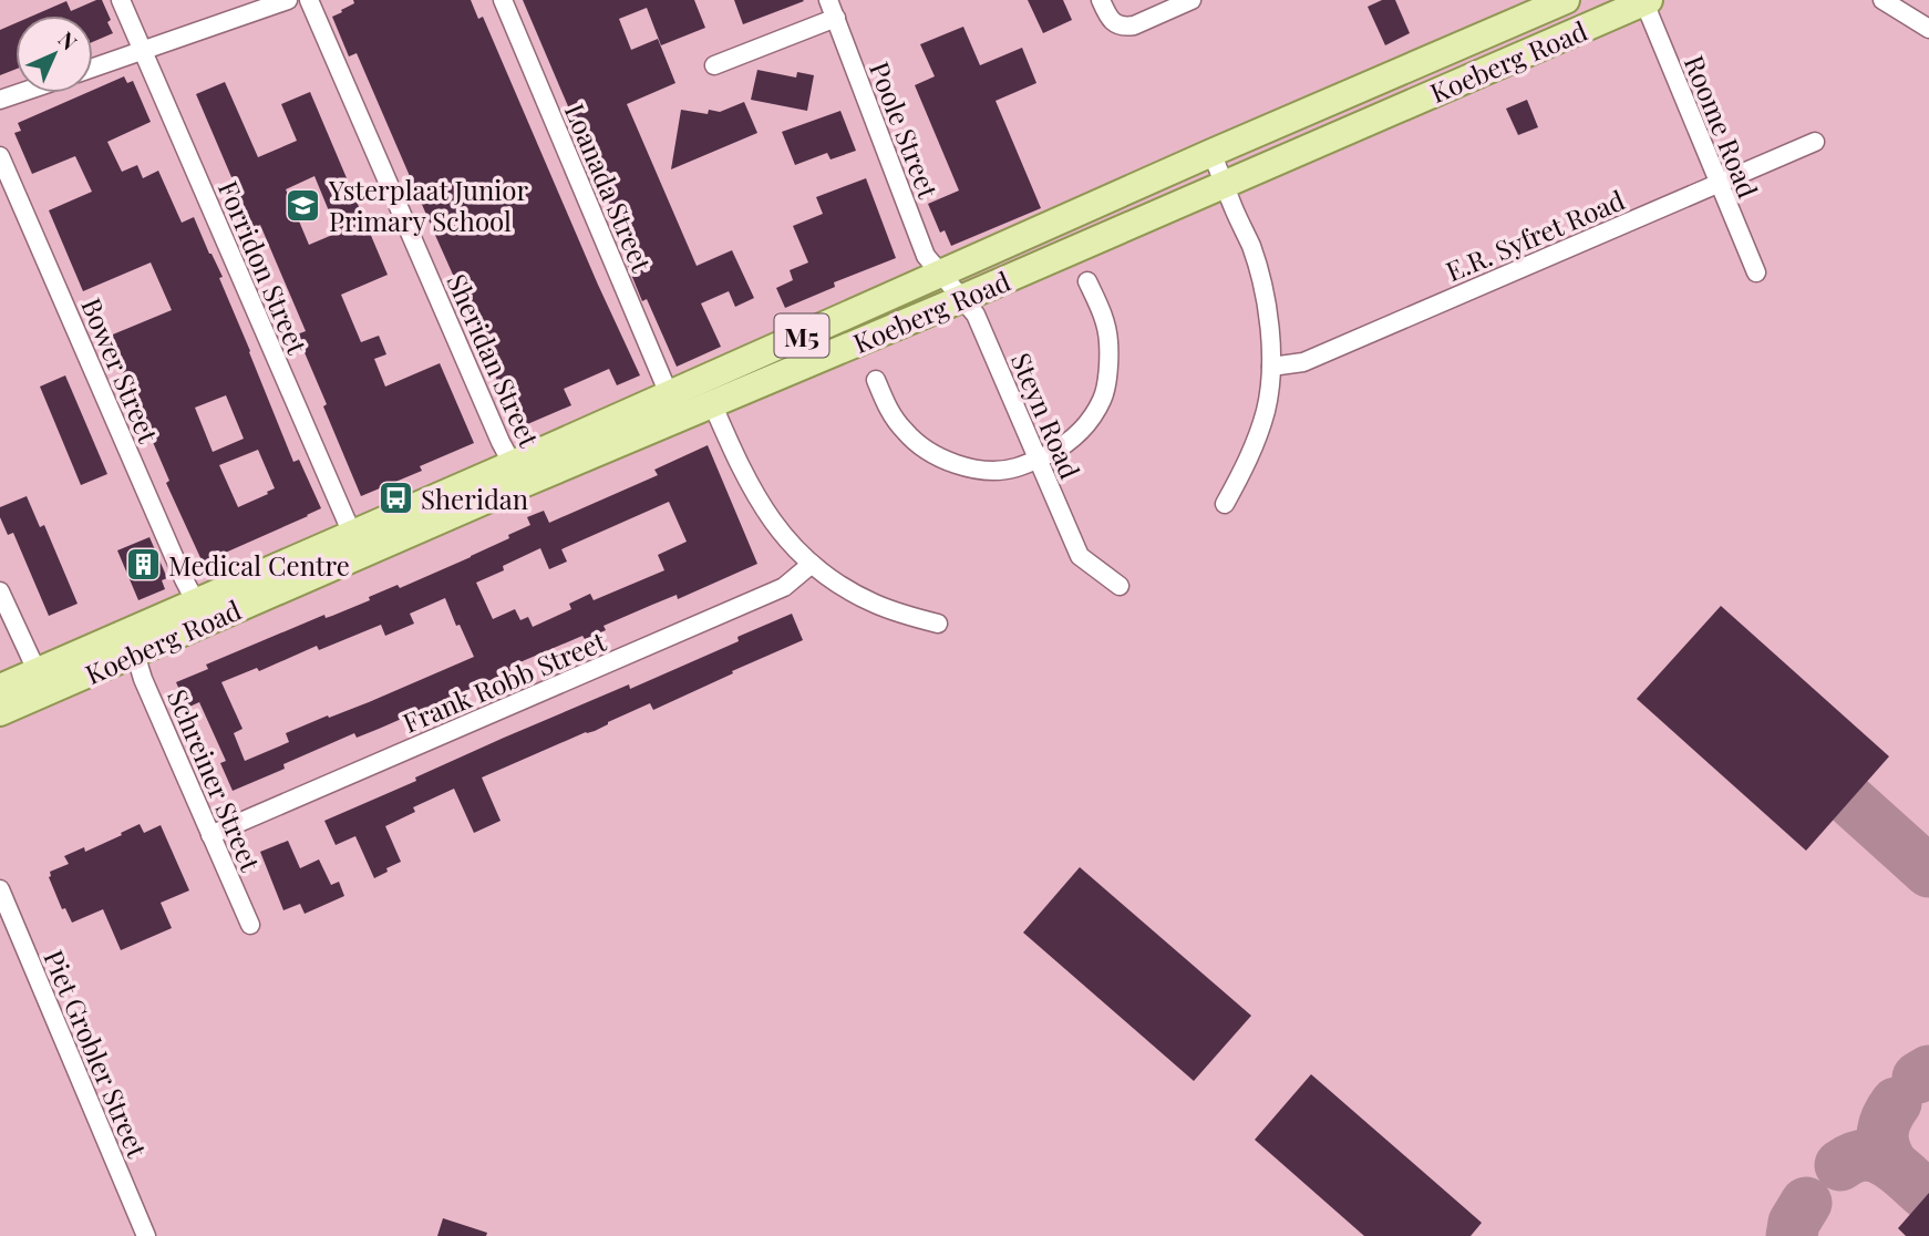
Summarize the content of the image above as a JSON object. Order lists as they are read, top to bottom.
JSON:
{
  "streets": {
    "main road": ["Koeberg Road", "M5"],
    "street": [
      "Roome Road",
      "Poole Street",
      "Loanada Street",
      "E.R. Syfret Road",
      "Forridon Street",
      "Sheridan Street",
      "Bower Street",
      "Steyn Road",
      "Frank Robb Street",
      "Schreiner Street",
      "Piet Grobler Street"
    ]
  },
  "crossings": [
    ["Koeberg Road", "Roome Road"],
    ["Koeberg Road", "Poole Street"],
    ["Koeberg Road", "Loanada Street"],
    ["Koeberg Road", "Forridon Street"],
    ["Koeberg Road", "Sheridan Street"],
    ["Koeberg Road", "Bower Street"],
    ["Koeberg Road", "Steyn Road"],
    ["Koeberg Road", "Schreiner Street"],
    ["Roome Road", "E.R. Syfret Road"],
    ["Poole Street", "Steyn Road"],
    ["Frank Robb Street", "Schreiner Street"]
  ],
  "places": {
    "school or university": ["Ysterplaat Junior Primary School"],
    "bus stop": ["Sheridan"],
    "building": ["Medical Centre"]
  },
  "north": "top right"
}
